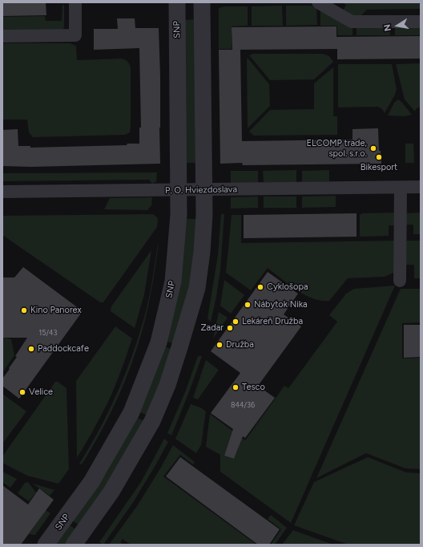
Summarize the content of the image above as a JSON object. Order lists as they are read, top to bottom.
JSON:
{
  "streets": {
    "street": ["SNP", "P. O. Hviezdoslava"]
  },
  "crossings": [
    ["SNP", "P. O. Hviezdoslava"]
  ],
  "places": [
    "ELCOMP trade, spol. s.r.o.",
    "Bikesport",
    "Cyklošopa",
    "Nábytok Nika",
    "Kino Panorex",
    "Lekáreň Družba",
    "Zadar",
    "Družba",
    "Paddockcafe",
    "Tesco",
    "Velice"
  ],
  "house_numbers": ["15/43", "844/36"],
  "north": "left"
}
